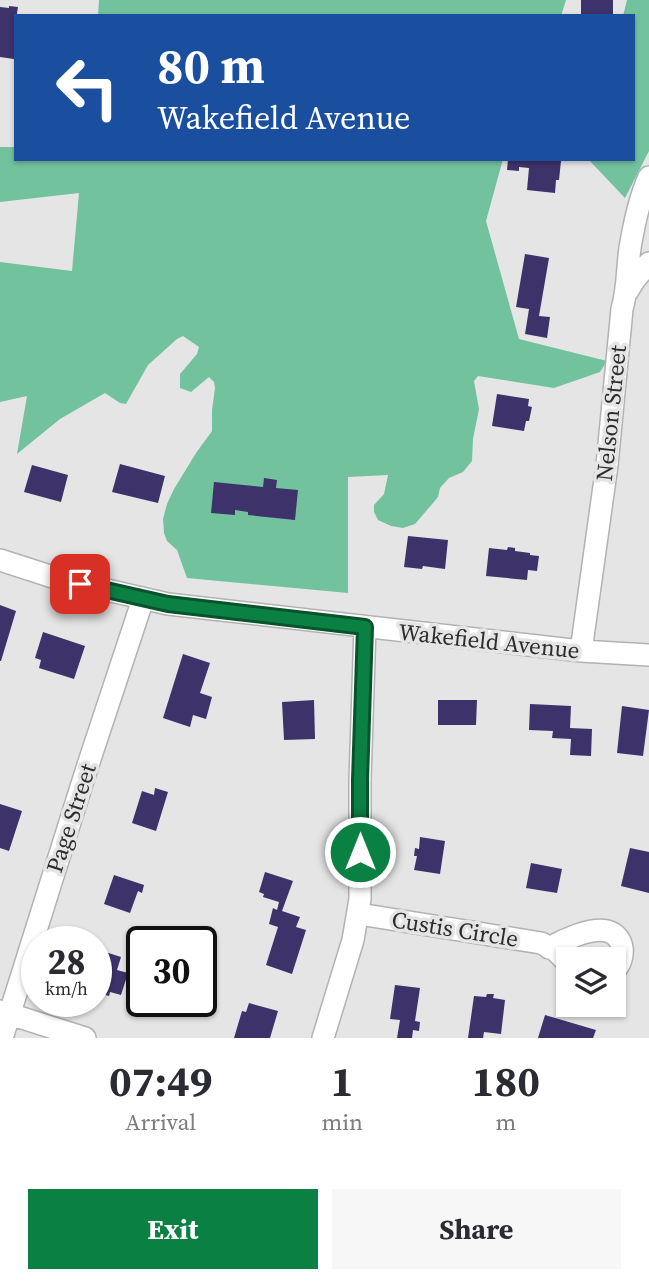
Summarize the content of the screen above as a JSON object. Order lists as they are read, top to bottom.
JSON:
{
  "streets": {
    "street": [
      "Nelson Street",
      "Wakefield Avenue",
      "Page Street",
      "Custis Circle"
    ]
  },
  "crossings": [
    ["Nelson Street", "Wakefield Avenue"],
    ["Wakefield Avenue", "Page Street"]
  ],
  "page": {
    "turn": ["80 m", "Wakefield Avenue"],
    "speed": "28 km/h",
    "limit": "30",
    "eta": [
      "07:49",
      "Arrival",
      "1",
      "min",
      "180",
      "m"
    ],
    "buttons": ["Exit", "Share"]
  }
}
